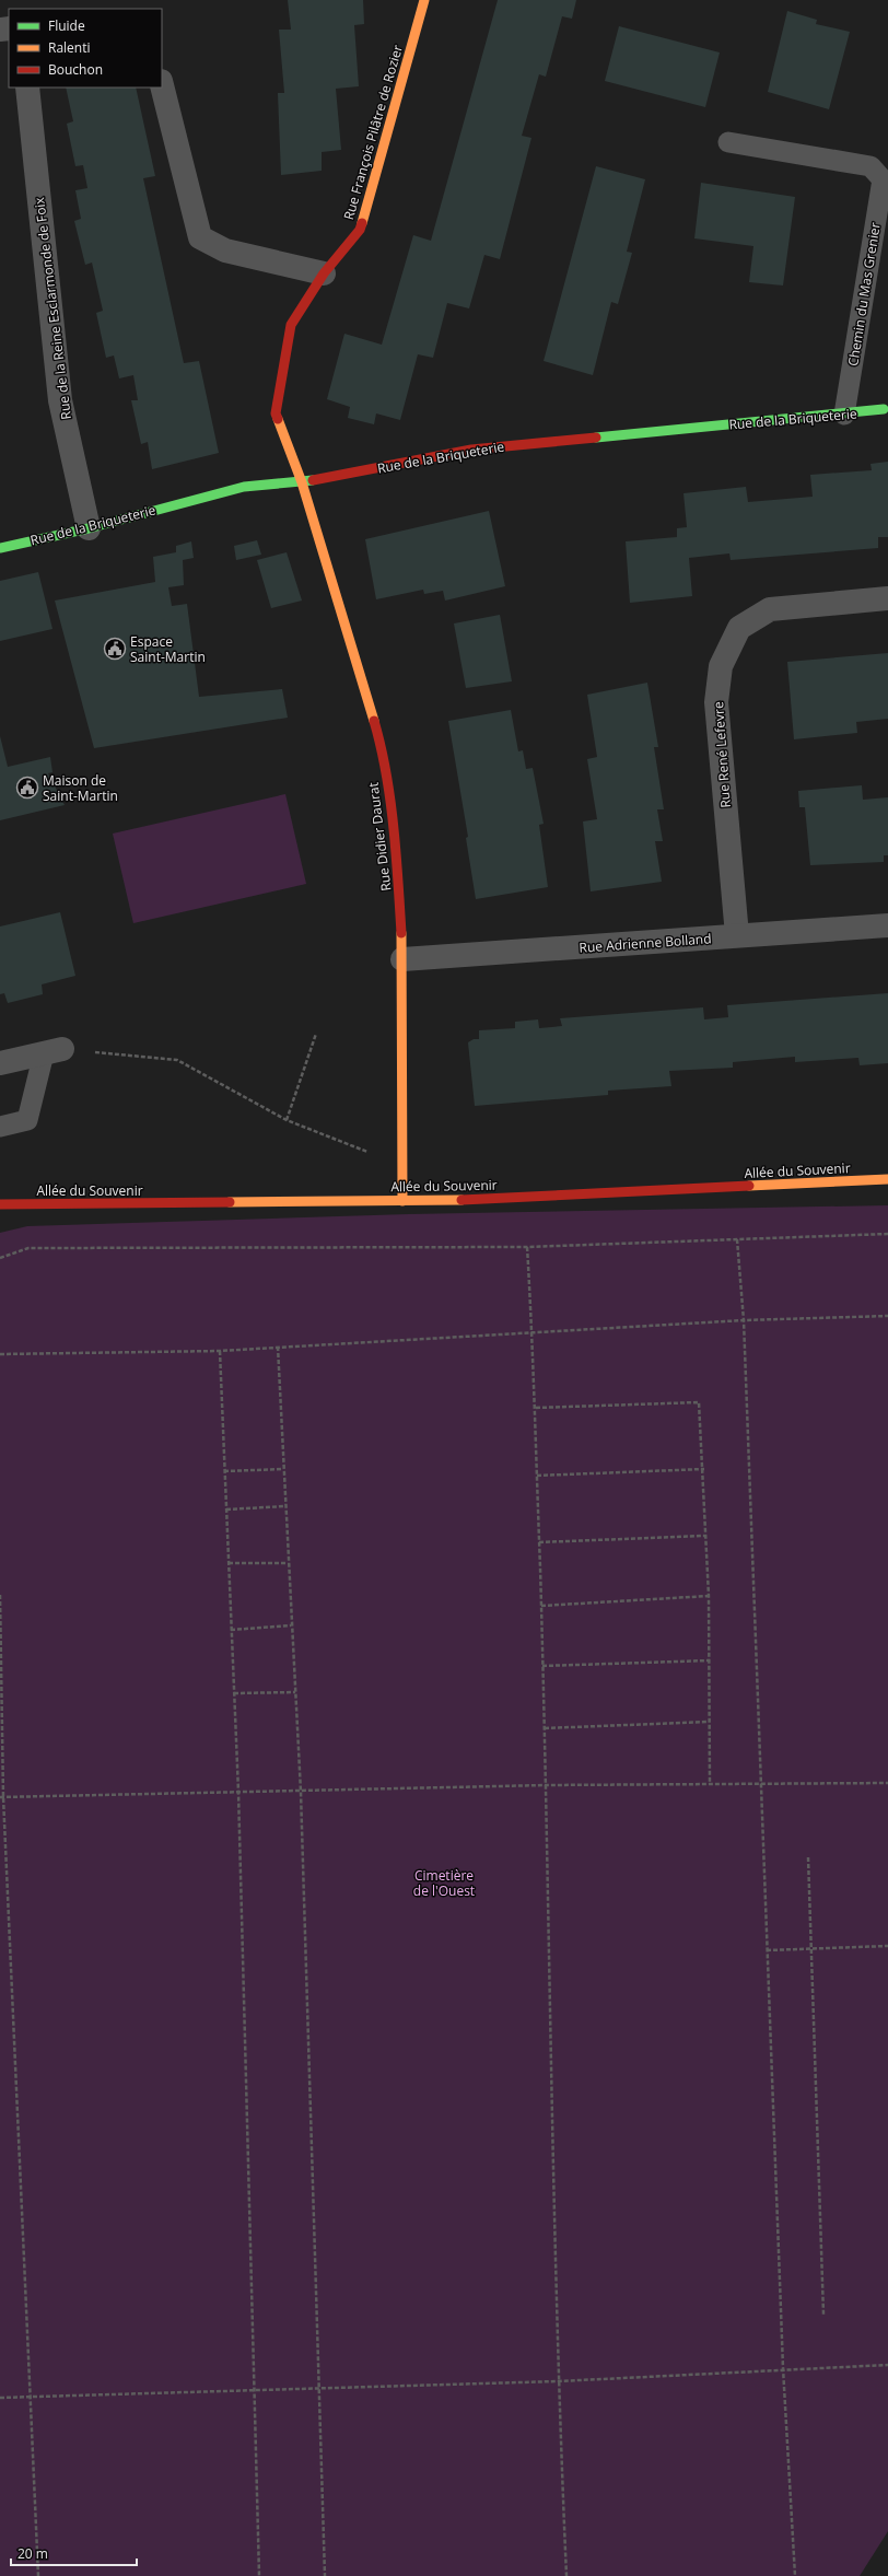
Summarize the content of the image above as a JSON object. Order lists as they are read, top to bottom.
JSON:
{
  "streets": {
    "street": [
      "Rue François Pilâtre de Rozier",
      "Rue de la Reine Esclarmonde de Foix",
      "Rue de la Briqueterie",
      "Rue René Lefevre",
      "Rue Didier Daurat",
      "Rue Adrienne Bolland",
      "Allée du Souvenir"
    ],
    "lane": ["Chemin du Mas Grenier"]
  },
  "crossings": [
    ["Rue François Pilâtre de Rozier", "Rue de la Briqueterie"],
    ["Rue François Pilâtre de Rozier", "Rue Didier Daurat"],
    ["Chemin du Mas Grenier", "Rue de la Briqueterie"],
    ["Rue de la Reine Esclarmonde de Foix", "Rue de la Briqueterie"],
    ["Rue de la Briqueterie", "Rue Didier Daurat"],
    ["Rue René Lefevre", "Rue Adrienne Bolland"],
    ["Rue Didier Daurat", "Rue Adrienne Bolland"],
    ["Rue Didier Daurat", "Allée du Souvenir"]
  ],
  "parks": ["Cimetière de l'Ouest"],
  "places": {
    "public building": ["Espace Saint-Martin", "Maison de Saint-Martin"]
  },
  "legend": ["Fluide", "Ralenti", "Bouchon"],
  "scale_bar": "20 m"
}
